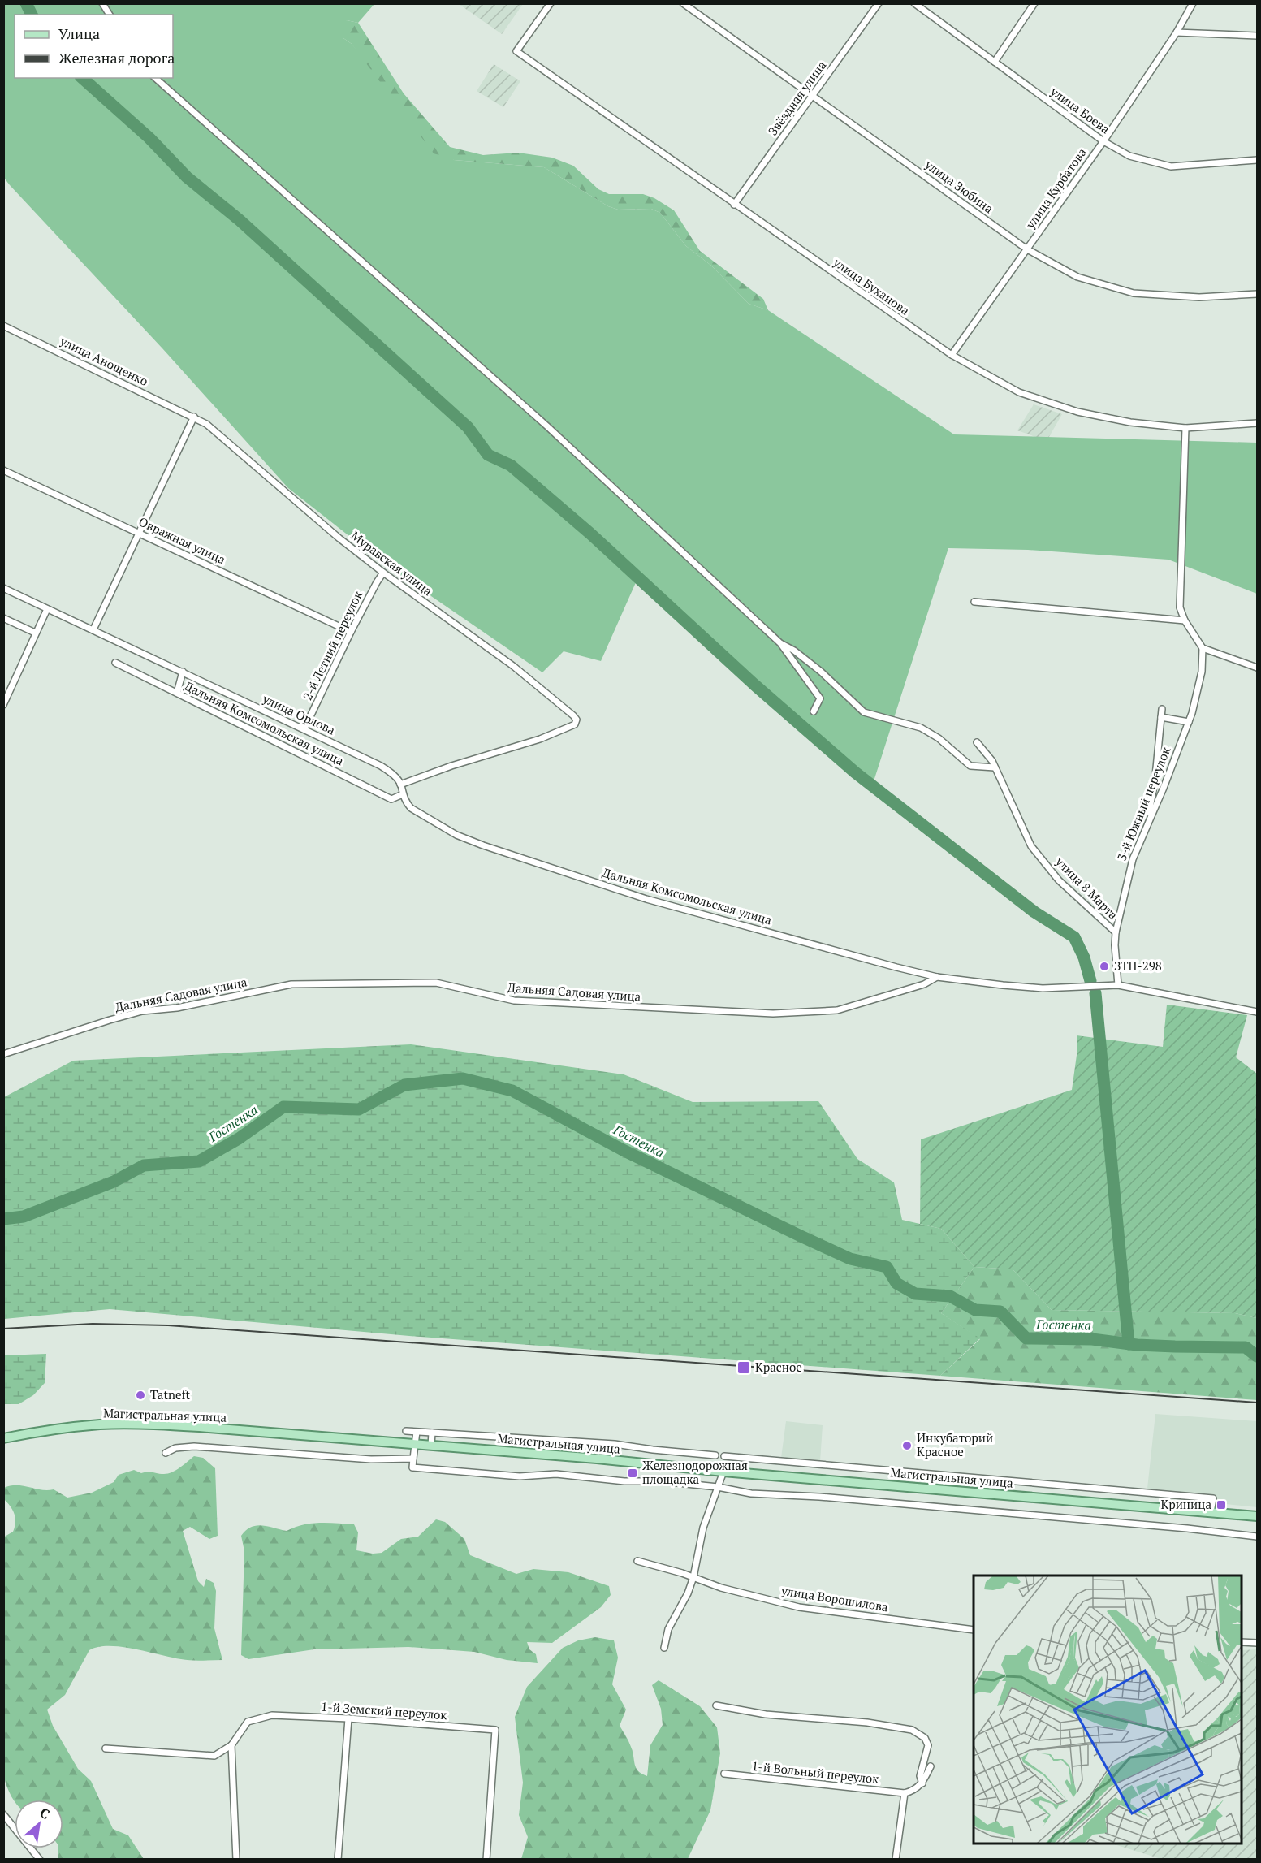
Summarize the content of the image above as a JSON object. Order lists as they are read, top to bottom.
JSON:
{
  "streets": {
    "main road": ["Магистральная улица"],
    "street": [
      "Звёздная улица",
      "улица Боева",
      "улица Зюбина",
      "улица Курбатова",
      "улица Буханова",
      "улица Анощенко",
      "Овражная улица",
      "Муравская улица",
      "2-й Летний переулок",
      "улица Орлова",
      "Дальняя Комсомольская улица",
      "3-й Южный переулок",
      "улица 8 Марта",
      "Дальняя Садовая улица",
      "улица Ворошилова",
      "1-й Земский переулок",
      "1-й Вольный переулок"
    ]
  },
  "crossings": [
    ["Звёздная улица", "улица Зюбина"],
    ["Звёздная улица", "улица Буханова"],
    ["улица Боева", "улица Курбатова"],
    ["улица Зюбина", "улица Курбатова"],
    ["улица Курбатова", "улица Буханова"],
    ["улица Анощенко", "Муравская улица"],
    ["Овражная улица", "2-й Летний переулок"],
    ["Муравская улица", "2-й Летний переулок"],
    ["Муравская улица", "улица Орлова"],
    ["2-й Летний переулок", "улица Орлова"],
    ["улица Орлова", "Дальняя Комсомольская улица"],
    ["Дальняя Комсомольская улица", "Дальняя Садовая улица"],
    ["3-й Южный переулок", "улица 8 Марта"]
  ],
  "water": ["Гостенка"],
  "places": {
    "other": ["ЗТП-298", "Tatneft", "Инкубаторий Красное"],
    "transit": ["Красное", "Железнодорожная площадка", "Криница"]
  },
  "legend": ["Улица", "Железная дорога"],
  "north": "top right"
}
